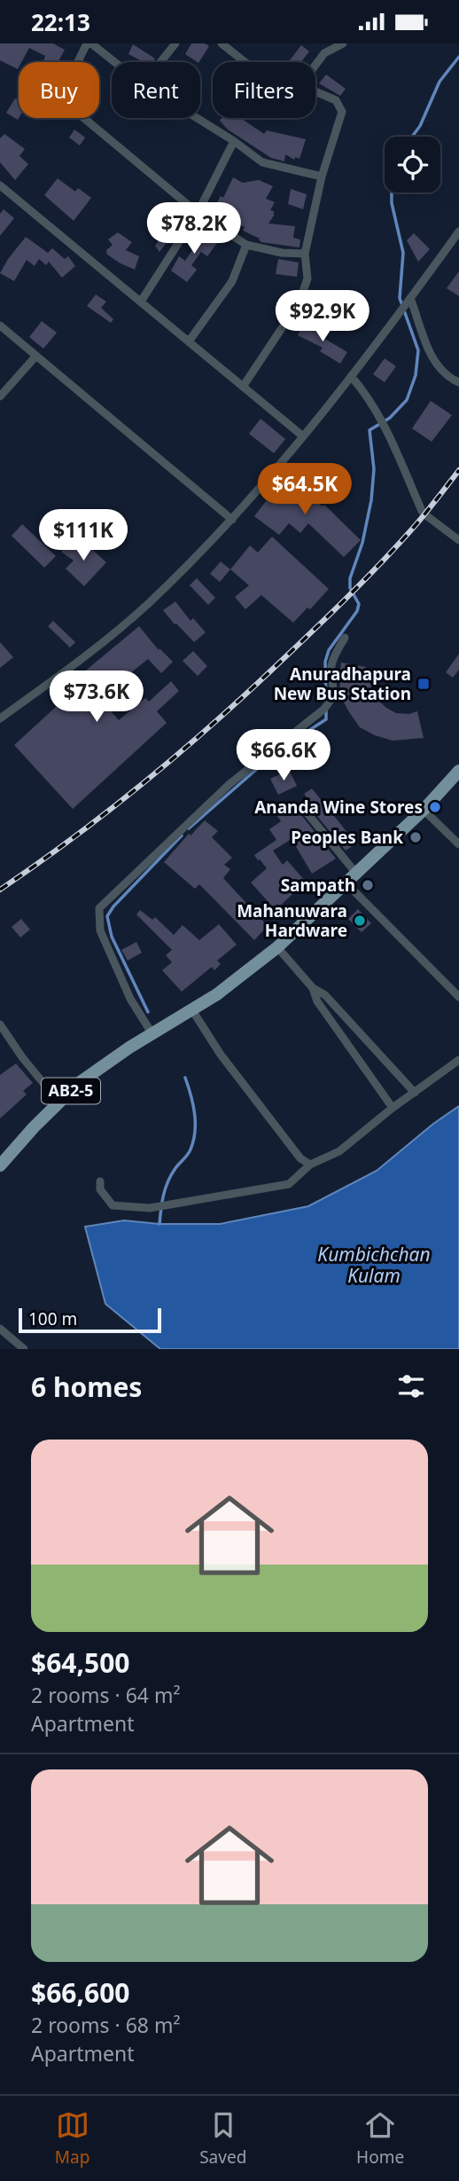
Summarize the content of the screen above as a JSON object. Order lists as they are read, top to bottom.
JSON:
{
  "streets": {
    "main road": ["AB2-5"]
  },
  "water": ["Kumbichchan Kulam"],
  "places": {
    "transit": ["Anuradhapura New Bus Station"],
    "other": [
      "Ananda Wine Stores",
      "Peoples Bank",
      "Sampath",
      "Mahanuwara Hardware"
    ]
  },
  "scale_bar": "100 m",
  "page": {
    "status": "22:13",
    "chip": ["Buy", "Rent", "Filters"],
    "price": [
      "$78.2K",
      "$92.9K",
      "$64.5K",
      "$111K",
      "$73.6K",
      "$66.6K"
    ],
    "scale": "100 m",
    "heading": "6 homes",
    "list": [
      {
        "name": "$64,500",
        "note": "2 rooms · 64 m² · Apartment"
      },
      {
        "name": "$66,600",
        "note": "2 rooms · 68 m² · Apartment"
      }
    ],
    "tabs": ["Map", "Saved", "Home"]
  }
}
